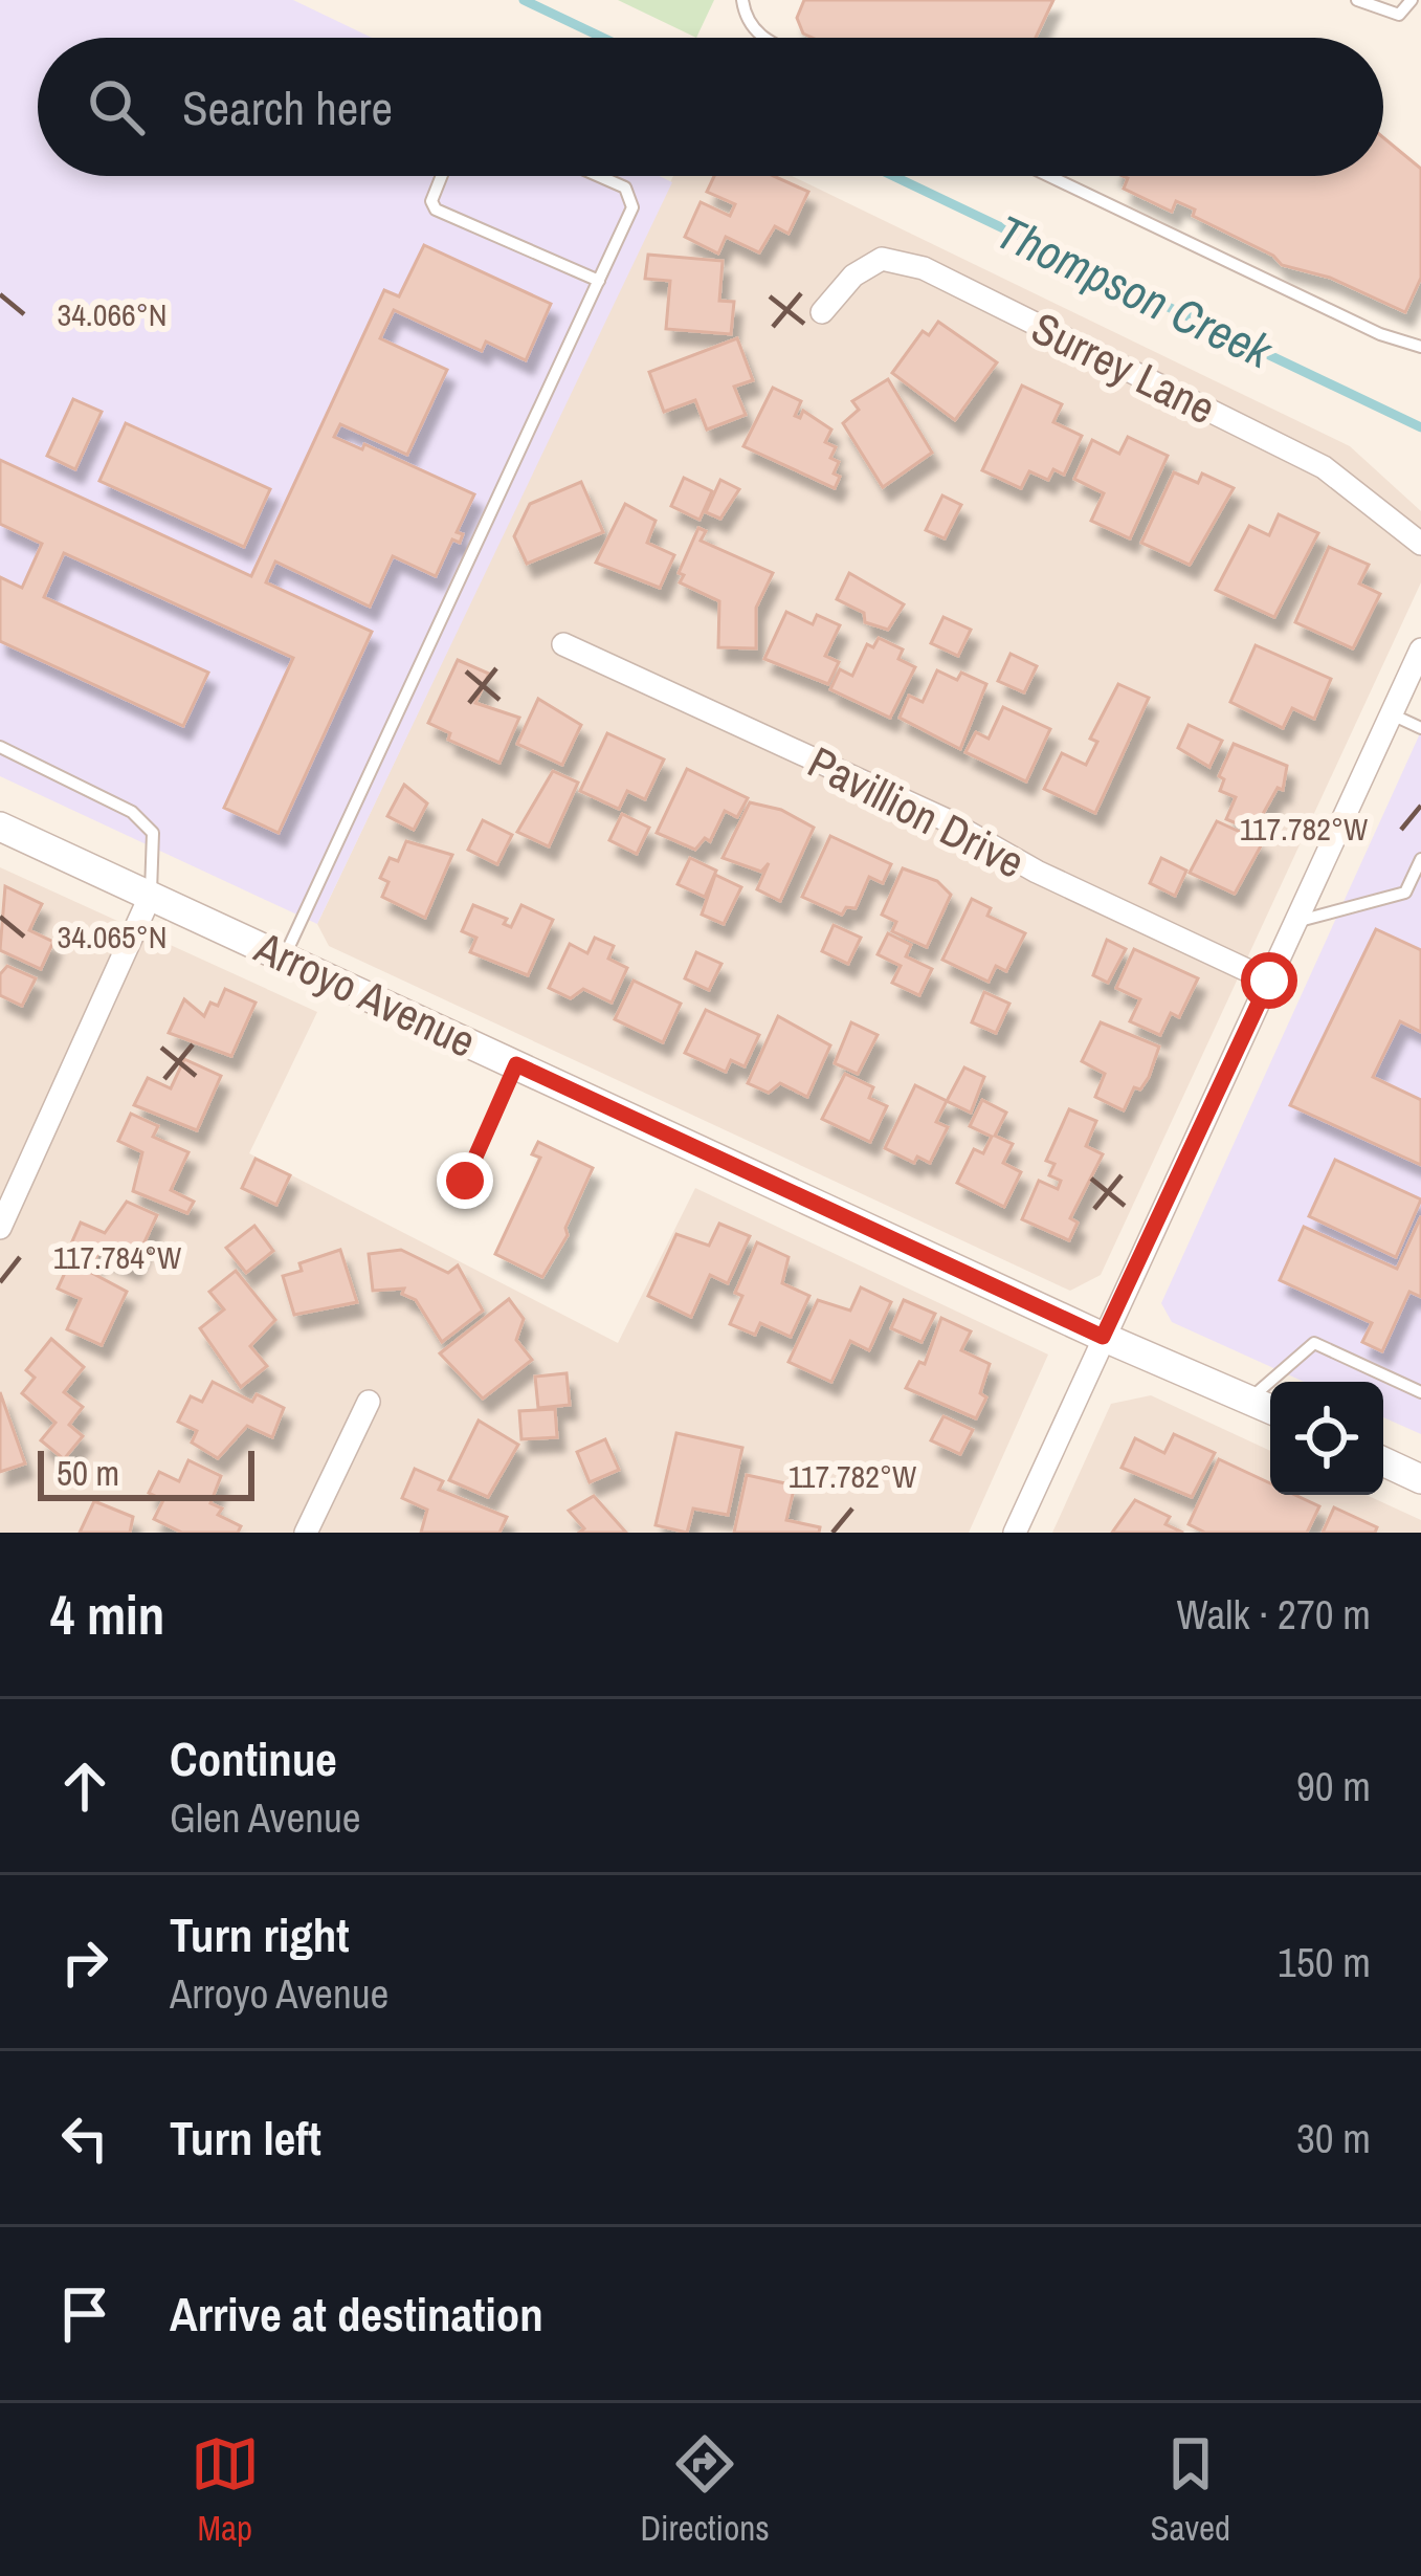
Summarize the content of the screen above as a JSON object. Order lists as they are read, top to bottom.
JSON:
{
  "streets": {
    "street": ["Surrey Lane", "Pavillion Drive", "Arroyo Avenue"]
  },
  "water": ["Thompson Creek"],
  "scale_bar": "50 m",
  "page": {
    "search": "Search here",
    "scale": "50 m",
    "heading": ["4 min", "Walk · 270 m"],
    "list": [
      ["Continue", "Glen Avenue", "90 m"],
      ["Turn right", "Arroyo Avenue", "150 m"],
      ["Turn left", "30 m"],
      "Arrive at destination"
    ],
    "nav": ["Map", "Directions", "Saved"]
  },
  "coordinates": [
    "34.066°N",
    "117.782°W",
    "34.065°N",
    "117.784°W"
  ]
}
